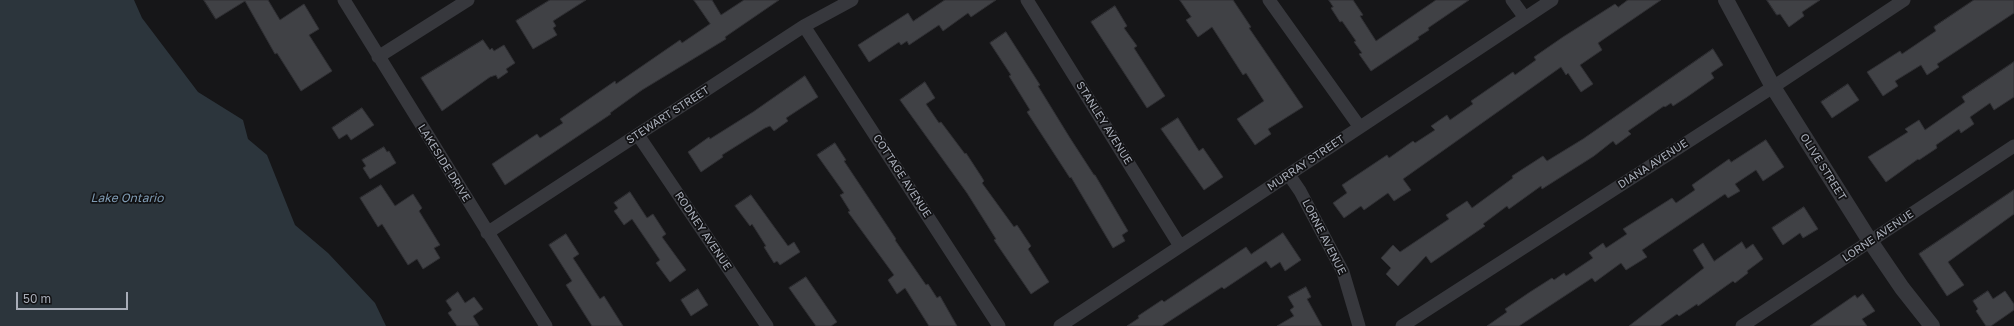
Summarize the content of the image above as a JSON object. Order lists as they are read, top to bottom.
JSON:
{
  "streets": {
    "street": [
      "STEWART STREET",
      "STANLEY AVENUE",
      "LAKESIDE DRIVE",
      "MURRAY STREET",
      "DIANA AVENUE",
      "OLIVE STREET",
      "COTTAGE AVENUE",
      "RODNEY AVENUE",
      "LORNE AVENUE"
    ]
  },
  "crossings": [
    ["STEWART STREET", "LAKESIDE DRIVE"],
    ["STEWART STREET", "COTTAGE AVENUE"],
    ["STEWART STREET", "RODNEY AVENUE"],
    ["STANLEY AVENUE", "MURRAY STREET"],
    ["MURRAY STREET", "LORNE AVENUE"],
    ["DIANA AVENUE", "OLIVE STREET"],
    ["OLIVE STREET", "LORNE AVENUE"]
  ],
  "water": ["Lake Ontario"],
  "scale_bar": "50 m"
}
